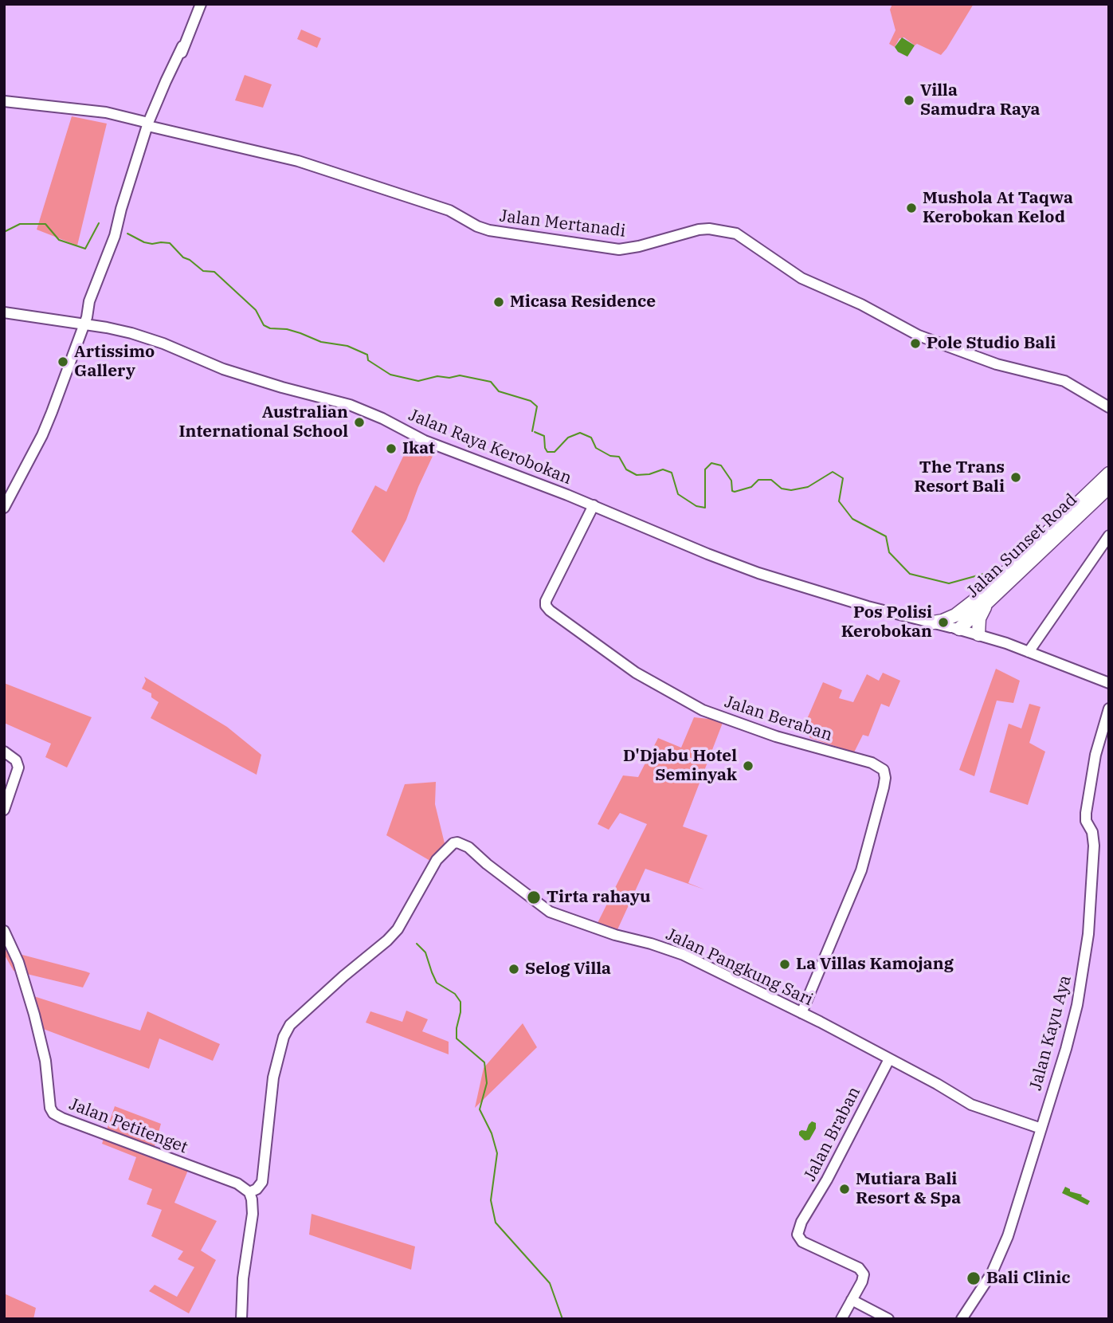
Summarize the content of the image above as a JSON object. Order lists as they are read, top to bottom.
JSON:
{
  "streets": {
    "highway": ["Jalan Sunset Road"],
    "street": [
      "Jalan Mertanadi",
      "Jalan Raya Kerobokan",
      "Jalan Beraban",
      "Jalan Pangkung Sari",
      "Jalan Kayu Aya",
      "Jalan Petitenget",
      "Jalan Braban"
    ]
  },
  "crossings": [
    ["Jalan Raya Kerobokan", "Jalan Beraban"],
    ["Jalan Beraban", "Jalan Pangkung Sari"],
    ["Jalan Pangkung Sari", "Jalan Kayu Aya"],
    ["Jalan Pangkung Sari", "Jalan Petitenget"],
    ["Jalan Pangkung Sari", "Jalan Braban"]
  ],
  "places": [
    "Villa Samudra Raya",
    "Mushola At Taqwa Kerobokan Kelod",
    "Micasa Residence",
    "Pole Studio Bali",
    "Artissimo Gallery",
    "Australian International School",
    "Ikat",
    "The Trans Resort Bali",
    "Pos Polisi Kerobokan",
    "D'Djabu Hotel Seminyak",
    "Tirta rahayu",
    "La Villas Kamojang",
    "Selog Villa",
    "Mutiara Bali Resort & Spa",
    "Bali Clinic"
  ]
}
